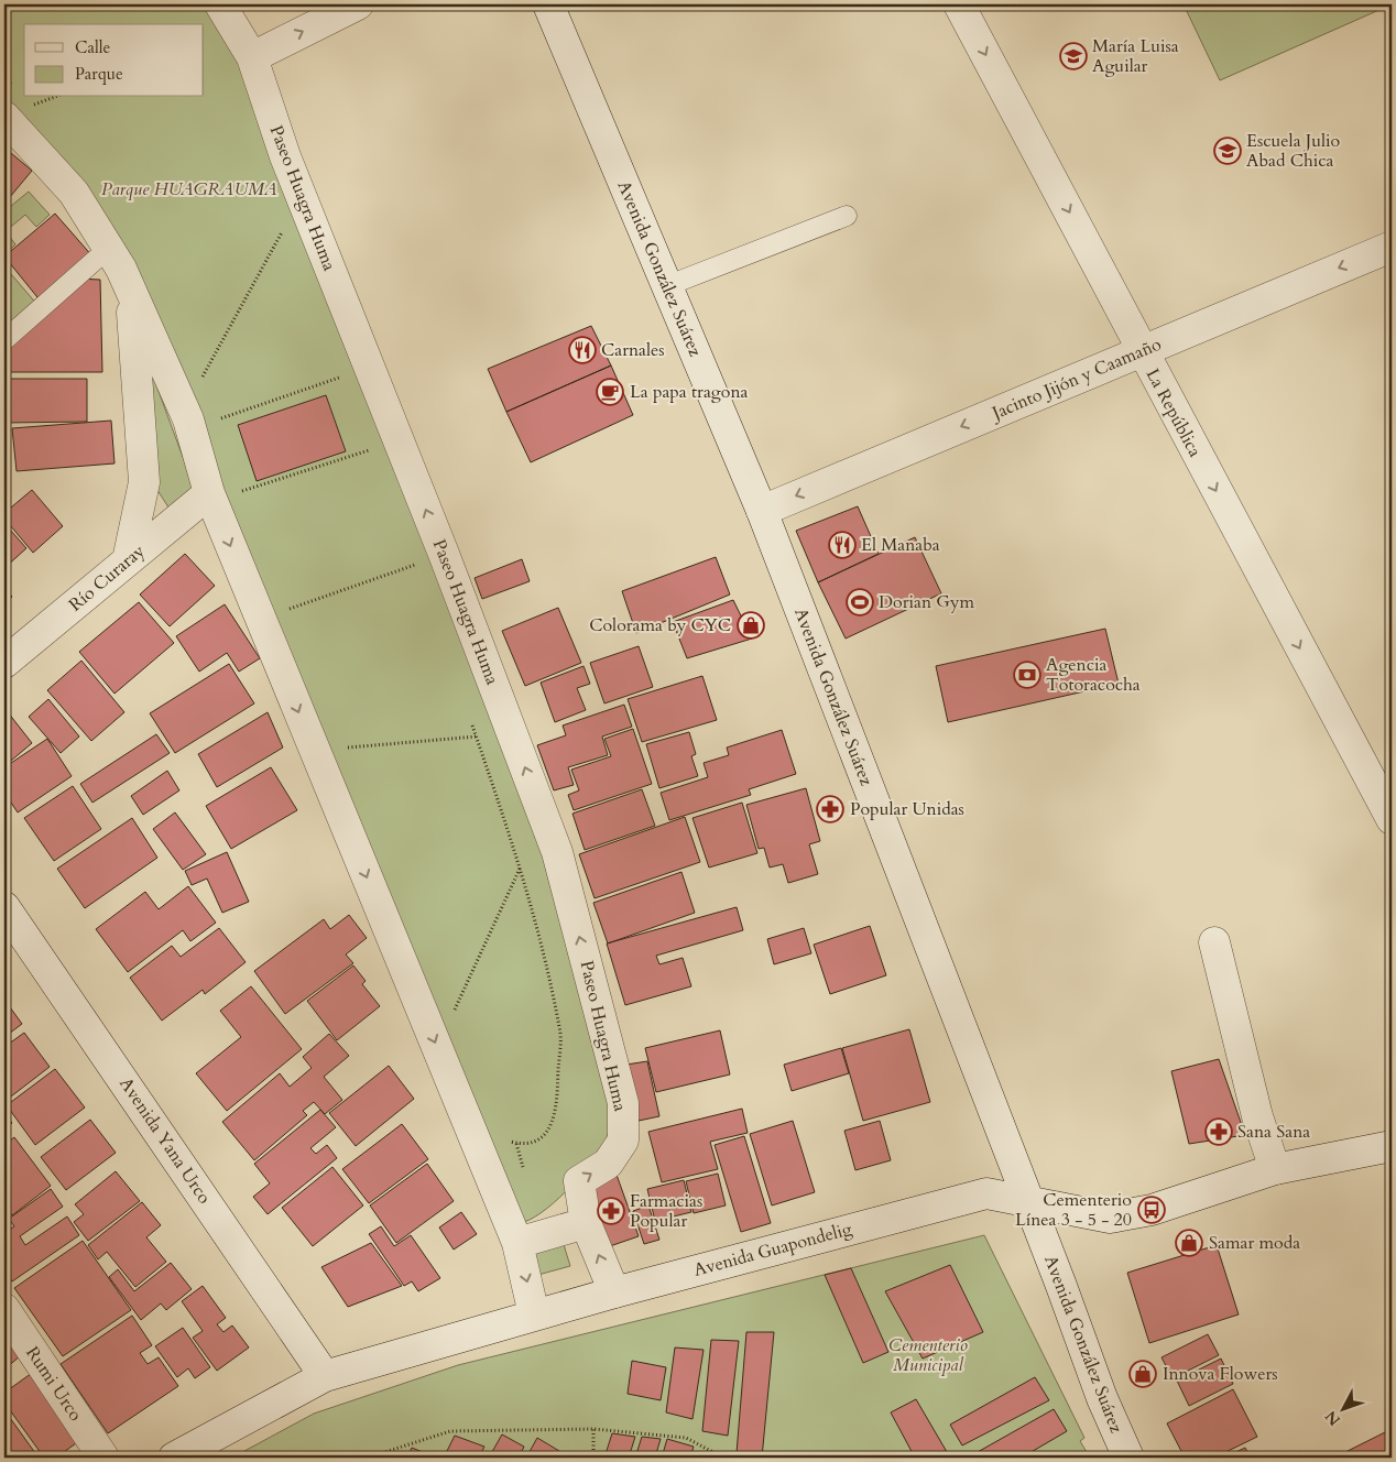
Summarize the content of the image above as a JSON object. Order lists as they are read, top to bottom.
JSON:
{
  "streets": {
    "street": [
      "Paseo Huagra Huma",
      "Avenida González Suárez",
      "Jacinto Jijón y Caamaño",
      "La República",
      "Río Curaray",
      "Avenida Yana Urco",
      "Avenida Guapondelig",
      "Rumi Urco"
    ]
  },
  "crossings": [
    ["Paseo Huagra Huma", "Avenida Guapondelig"],
    ["Avenida González Suárez", "Jacinto Jijón y Caamaño"],
    ["Avenida González Suárez", "Avenida Guapondelig"],
    ["Jacinto Jijón y Caamaño", "La República"],
    ["Avenida Yana Urco", "Avenida Guapondelig"]
  ],
  "one_way": ["Jacinto Jijón y Caamaño", "La República"],
  "parks": ["Parque HUAGRAUMA", "Cementerio Municipal"],
  "places": {
    "school or university": ["María Luisa Aguilar", "Escuela Julio Abad Chica"],
    "restaurant": ["Carnales", "El Manaba"],
    "cafe": ["La papa tragona"],
    "sports": ["Dorian Gym"],
    "shop": ["Colorama by CYC", "Samar moda", "Innova Flowers"],
    "bank": ["Agencia Totoracocha"],
    "pharmacy": ["Popular Unidas", "Sana Sana", "Farmacias Popular"],
    "bus stop": ["Cementerio Línea 3 - 5 - 20"]
  },
  "legend": ["Calle", "Parque"],
  "north": "bottom left"
}
